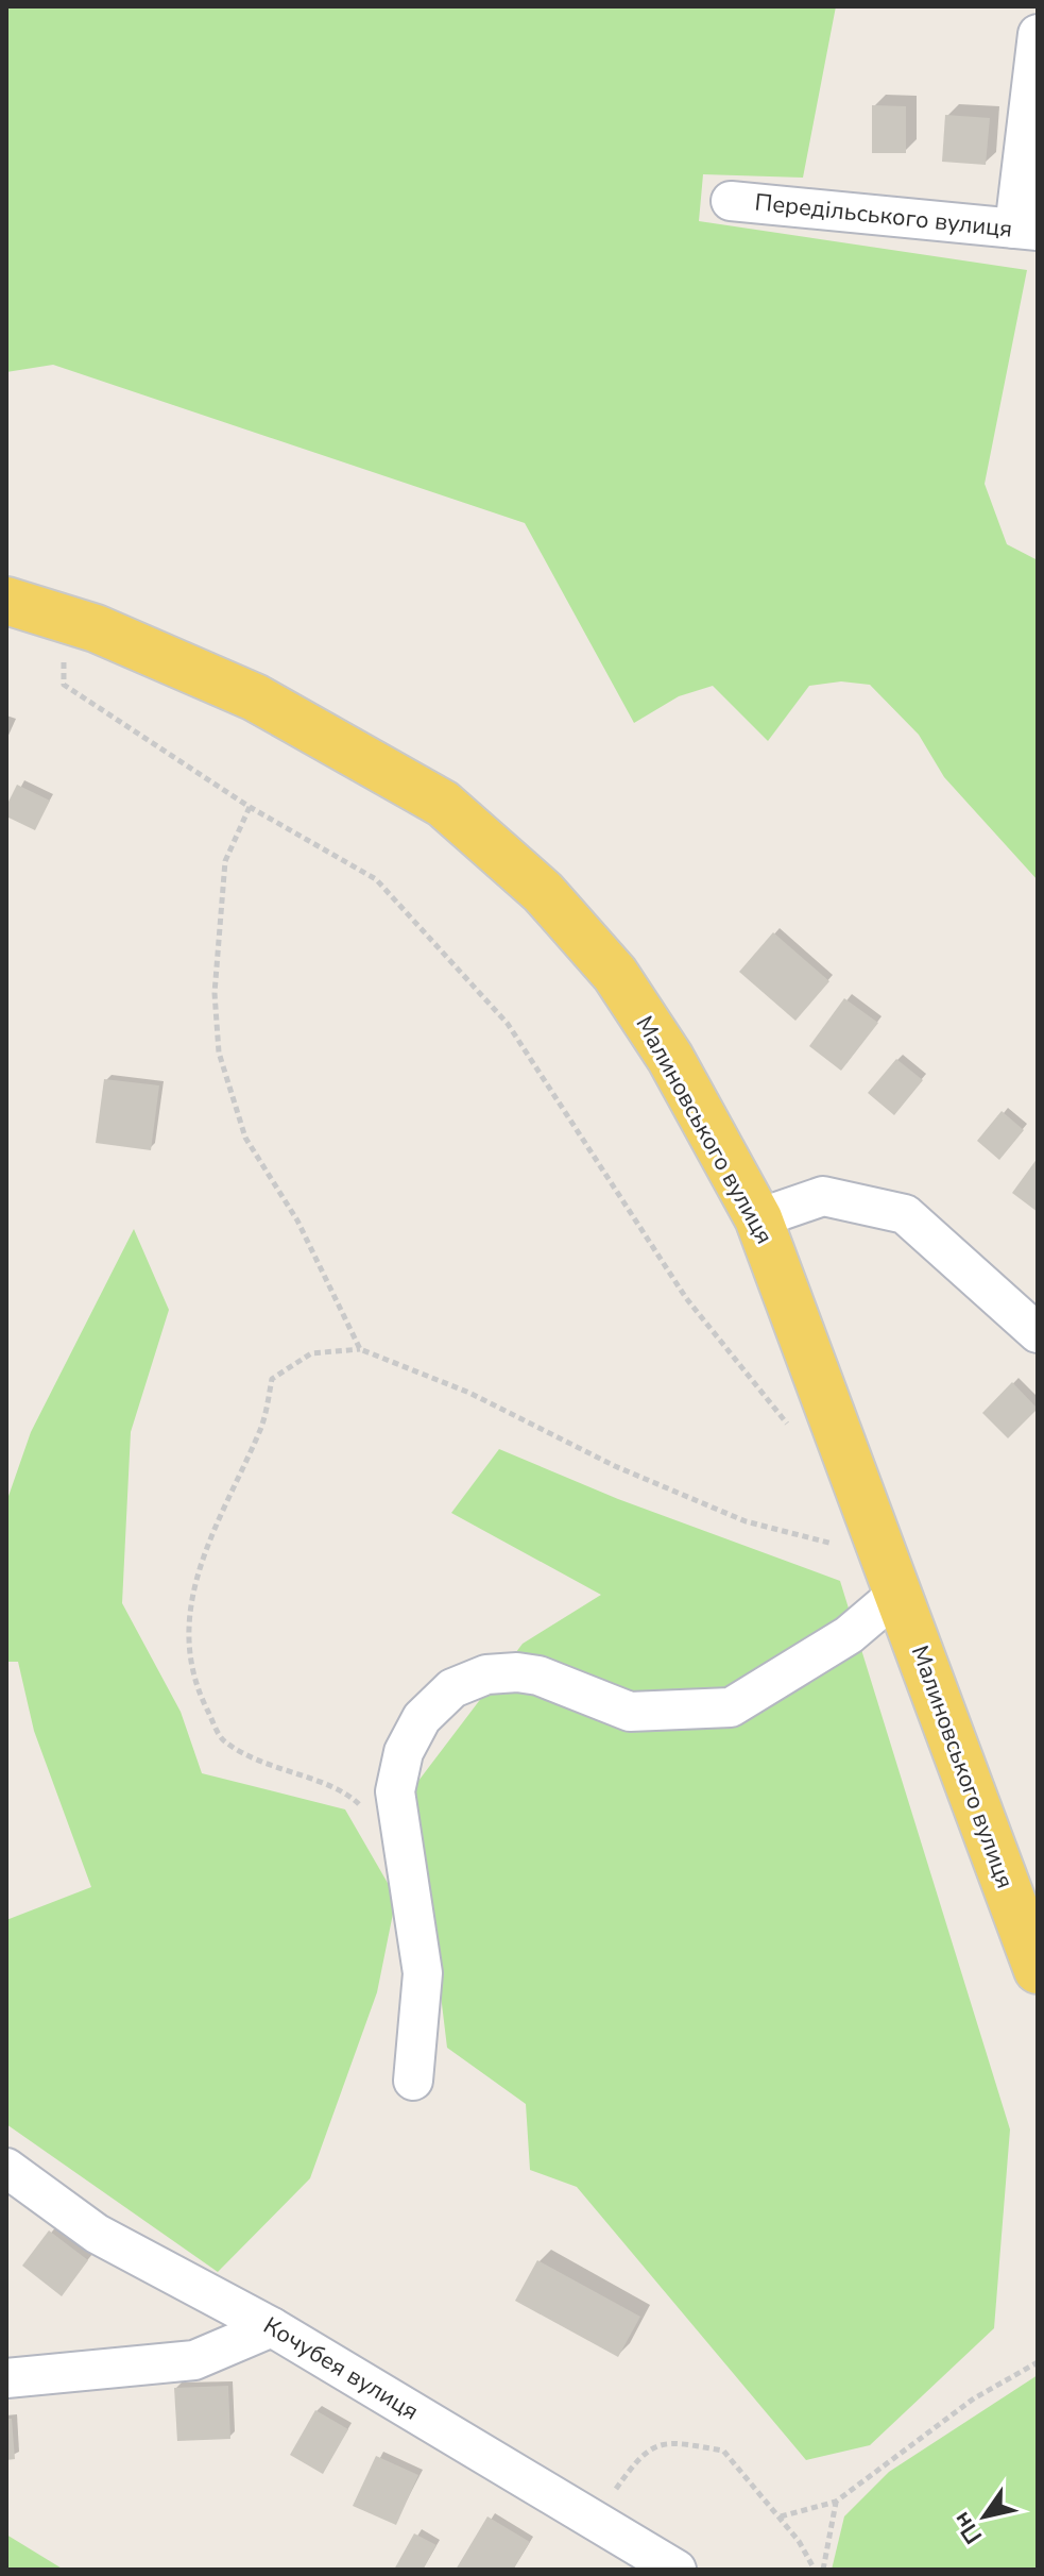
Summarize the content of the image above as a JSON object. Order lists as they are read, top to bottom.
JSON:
{
  "streets": {
    "main road": ["Малиновського вулиця"],
    "street": ["Передільського вулиця", "Кочубея вулиця"]
  },
  "north": "bottom left"
}
